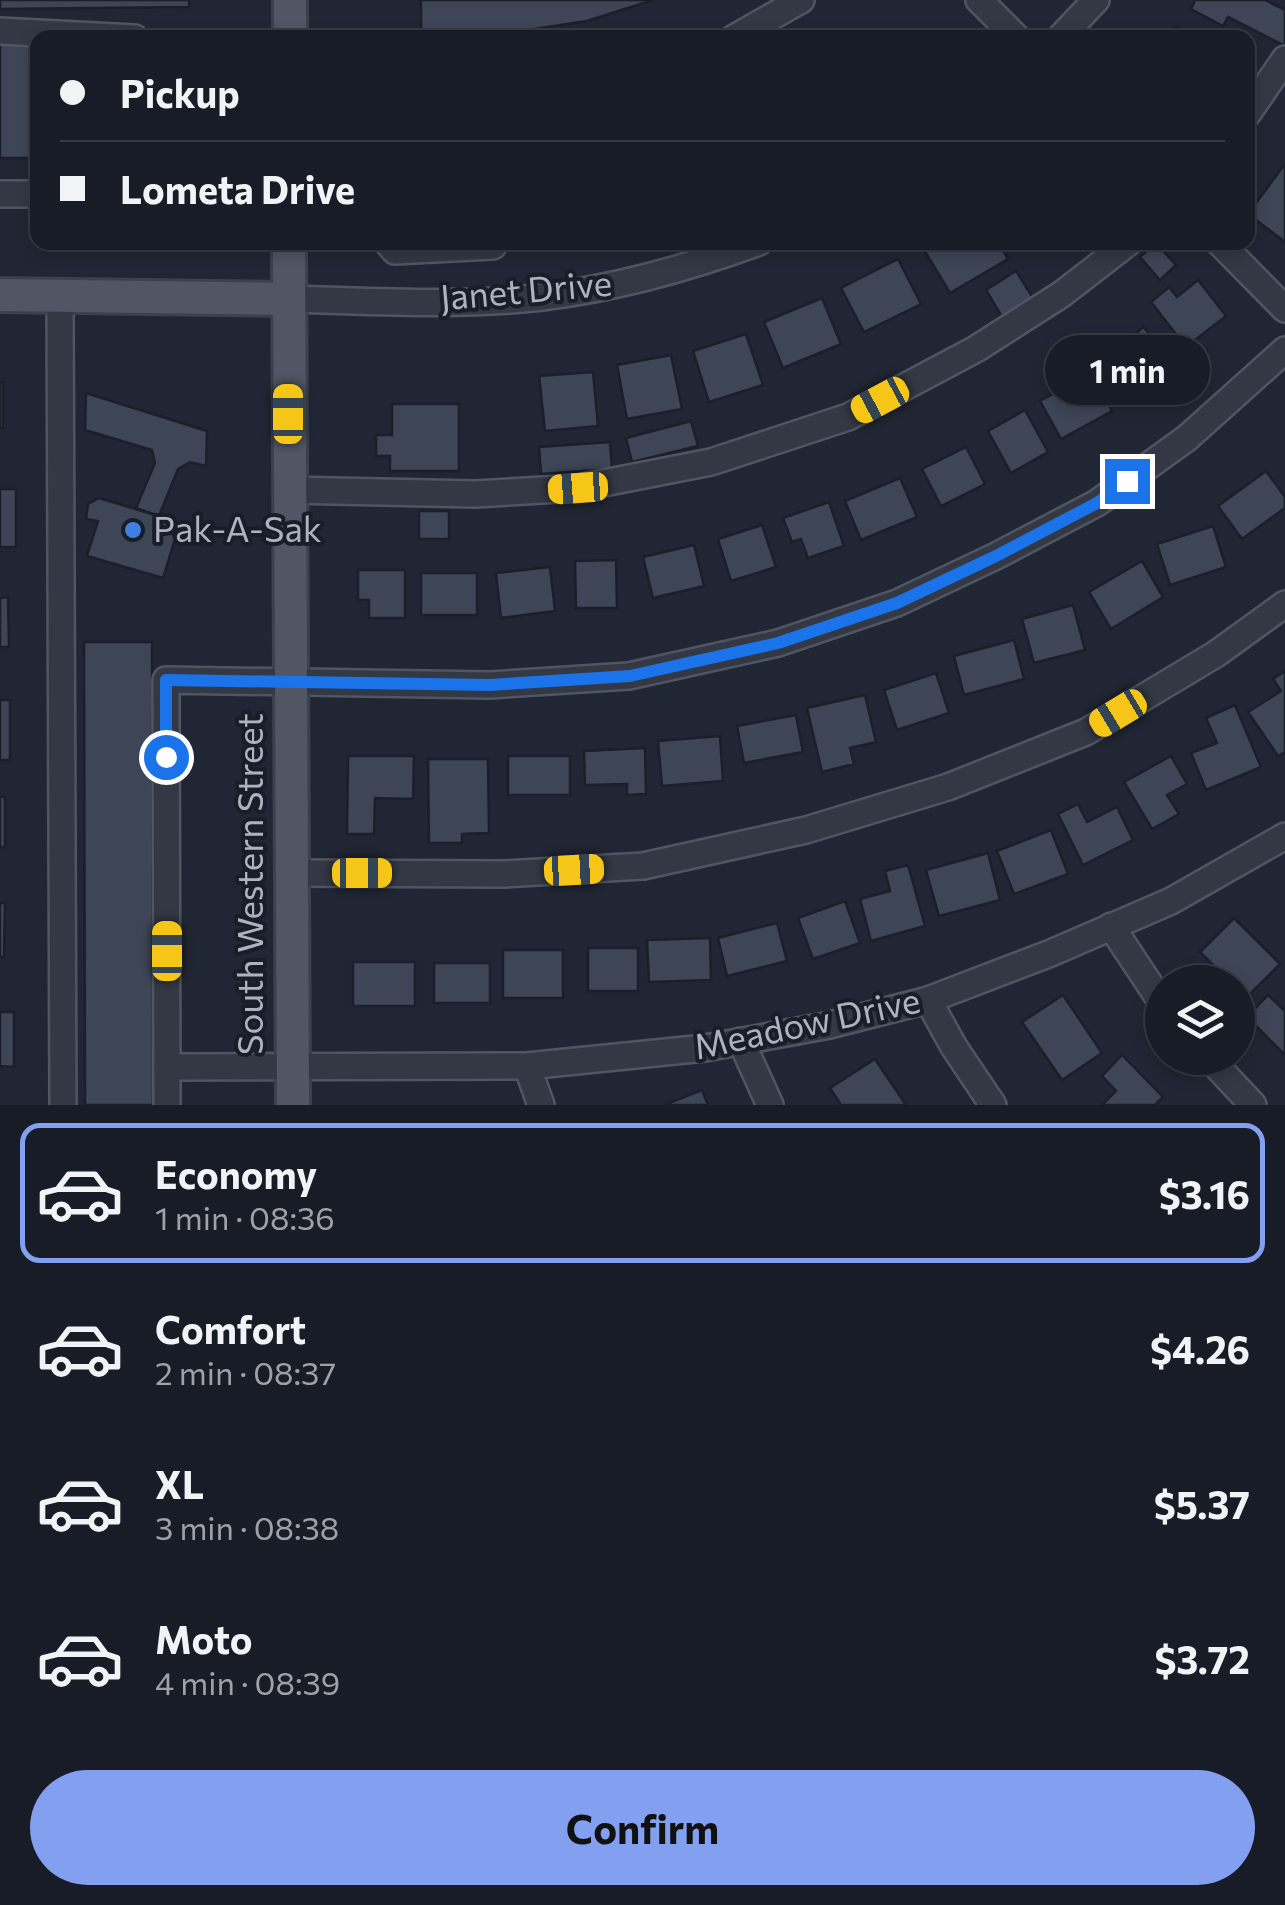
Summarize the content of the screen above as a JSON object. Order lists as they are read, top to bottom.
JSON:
{
  "streets": {
    "main road": ["South Western Street"],
    "street": ["Janet Drive", "Meadow Drive"]
  },
  "crossings": [
    ["Janet Drive", "South Western Street"],
    ["South Western Street", "Meadow Drive"]
  ],
  "places": ["Pak-A-Sak"],
  "page": {
    "banner": ["Pickup", "Lometa Drive"],
    "bubble": "1 min",
    "list": [
      {
        "name": "Economy",
        "note": "1 min · 08:36",
        "value": "$3.16"
      },
      {
        "name": "Comfort",
        "note": "2 min · 08:37",
        "value": "$4.26"
      },
      {
        "name": "XL",
        "note": "3 min · 08:38",
        "value": "$5.37"
      },
      {
        "name": "Moto",
        "note": "4 min · 08:39",
        "value": "$3.72"
      }
    ],
    "buttons": "Confirm"
  }
}
